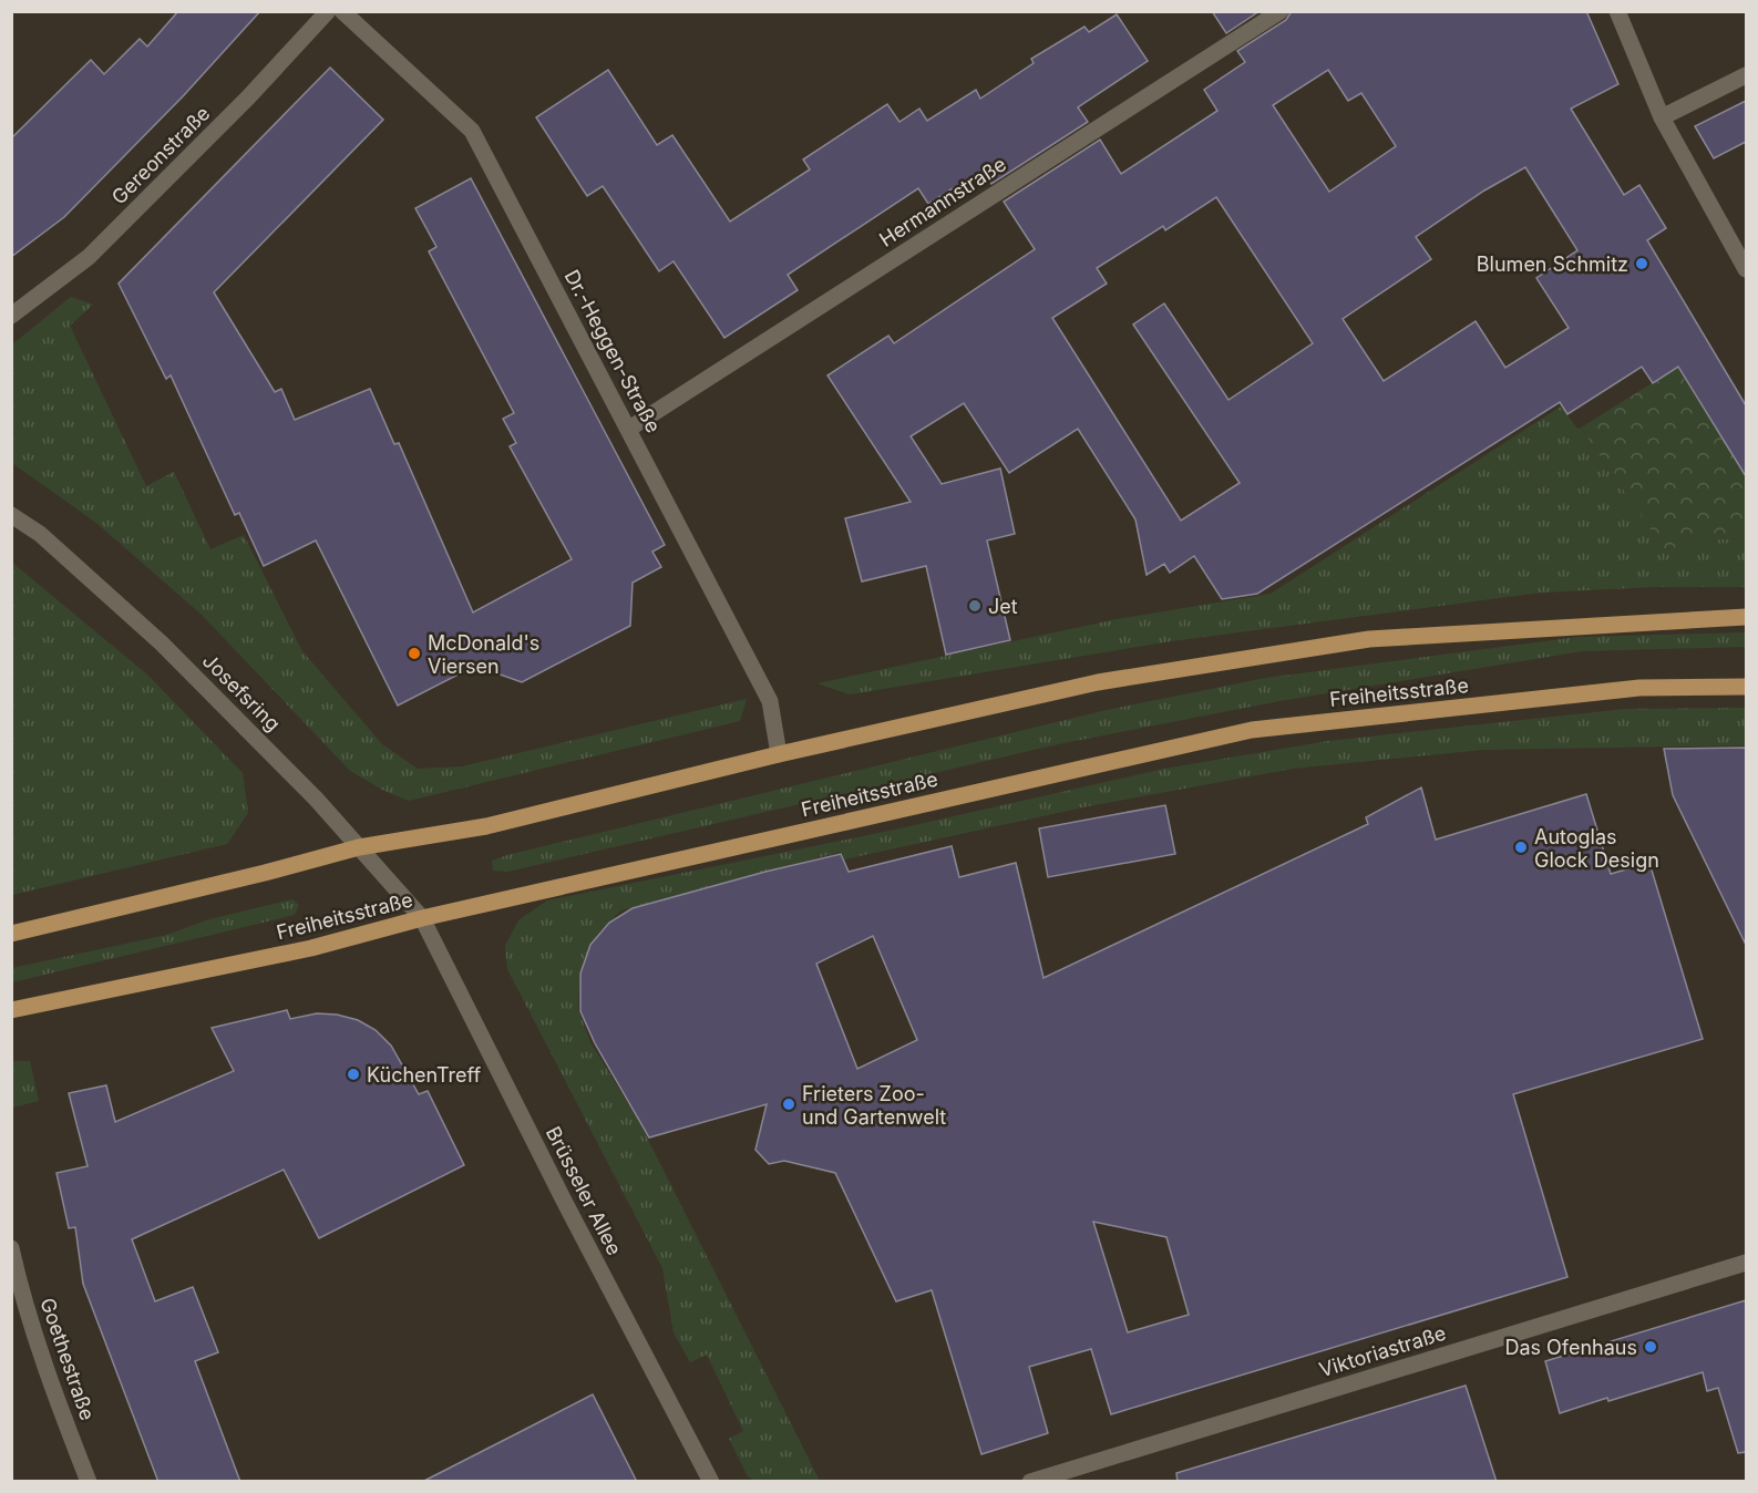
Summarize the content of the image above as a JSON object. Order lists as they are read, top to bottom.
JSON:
{
  "streets": {
    "main road": ["Freiheitsstraße"],
    "street": [
      "Gereonstraße",
      "Hermannstraße",
      "Dr.-Heggen-Straße",
      "Josefsring",
      "Brüsseler Allee",
      "Viktoriastraße",
      "Goethestraße"
    ]
  },
  "crossings": [
    ["Hermannstraße", "Dr.-Heggen-Straße"],
    ["Josefsring", "Freiheitsstraße"],
    ["Josefsring", "Brüsseler Allee"],
    ["Freiheitsstraße", "Brüsseler Allee"]
  ],
  "places": [
    "Blumen Schmitz",
    "Jet",
    "McDonald's Viersen",
    "Autoglas Glock Design",
    "KüchenTreff",
    "Frieters Zoo- und Gartenwelt",
    "Das Ofenhaus"
  ]
}
